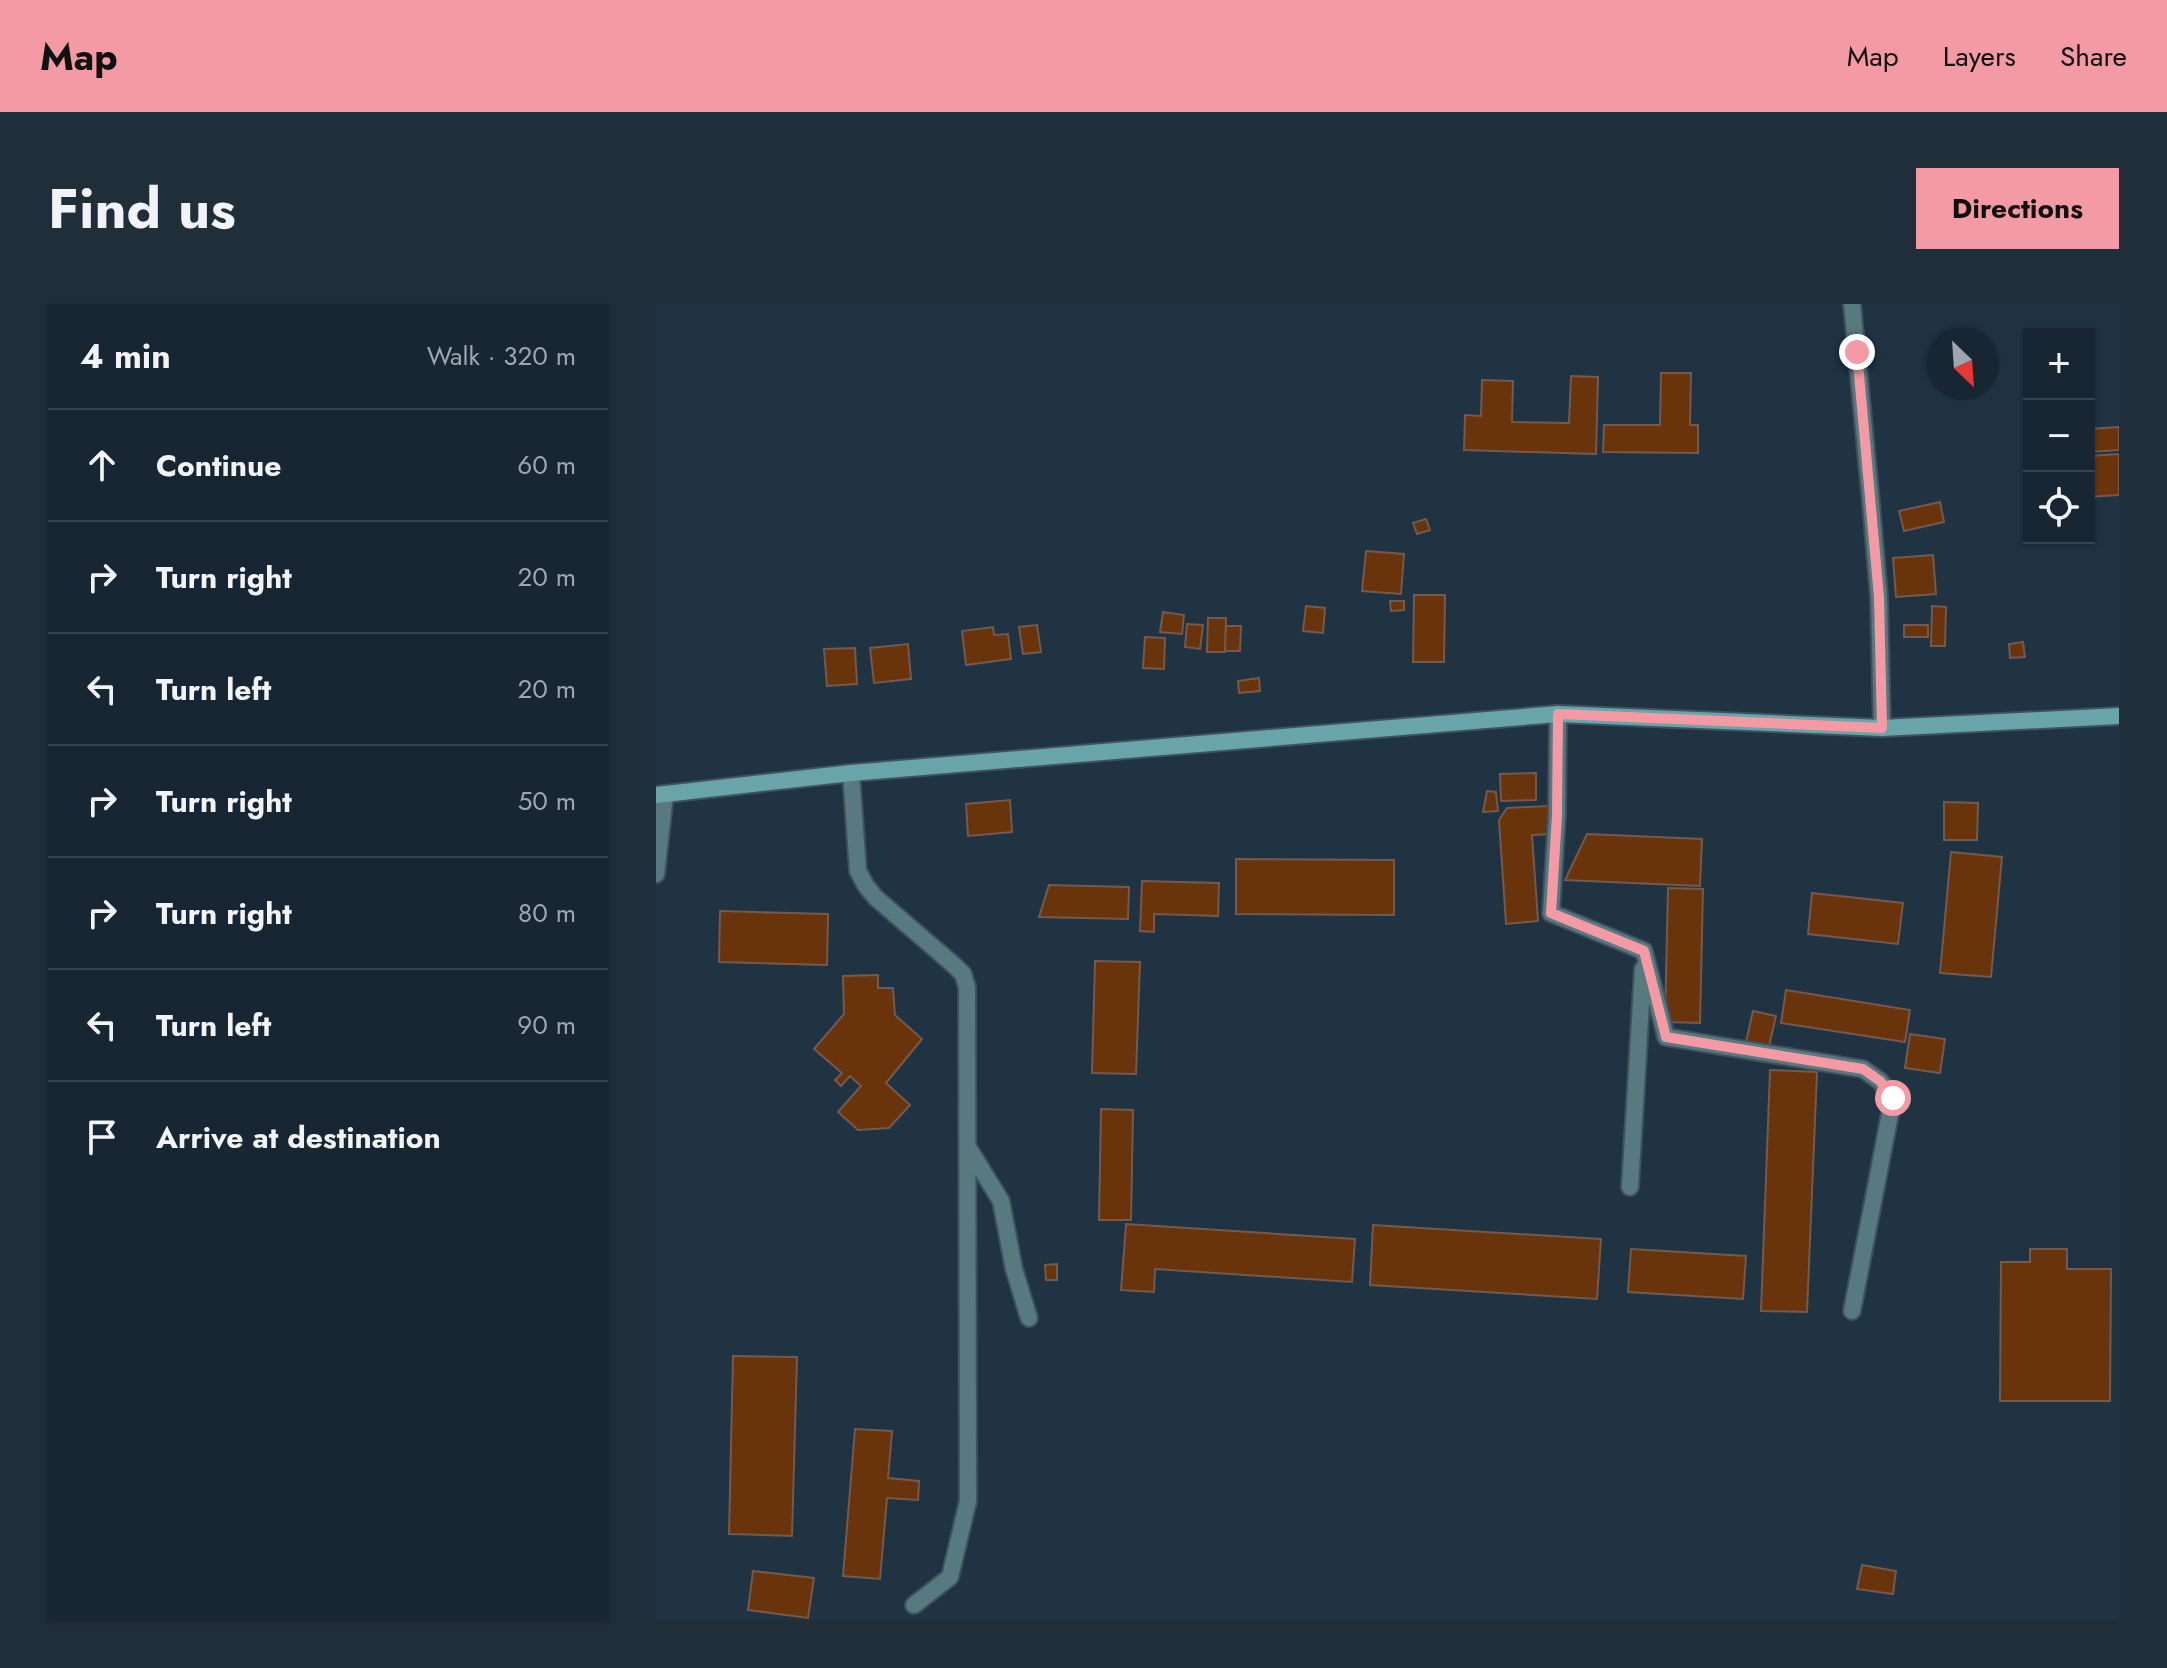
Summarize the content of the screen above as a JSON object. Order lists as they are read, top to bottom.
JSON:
{
  "north": "bottom right",
  "page": {
    "header": "Map",
    "nav": ["Map", "Layers", "Share"],
    "title": "Find us",
    "buttons": "Directions",
    "heading": ["4 min", "Walk · 320 m"],
    "map_buttons": ["+", "−"],
    "list": [
      ["Continue", "60 m"],
      ["Turn right", "20 m"],
      ["Turn left", "20 m"],
      ["Turn right", "50 m"],
      ["Turn right", "80 m"],
      ["Turn left", "90 m"],
      "Arrive at destination"
    ]
  }
}
